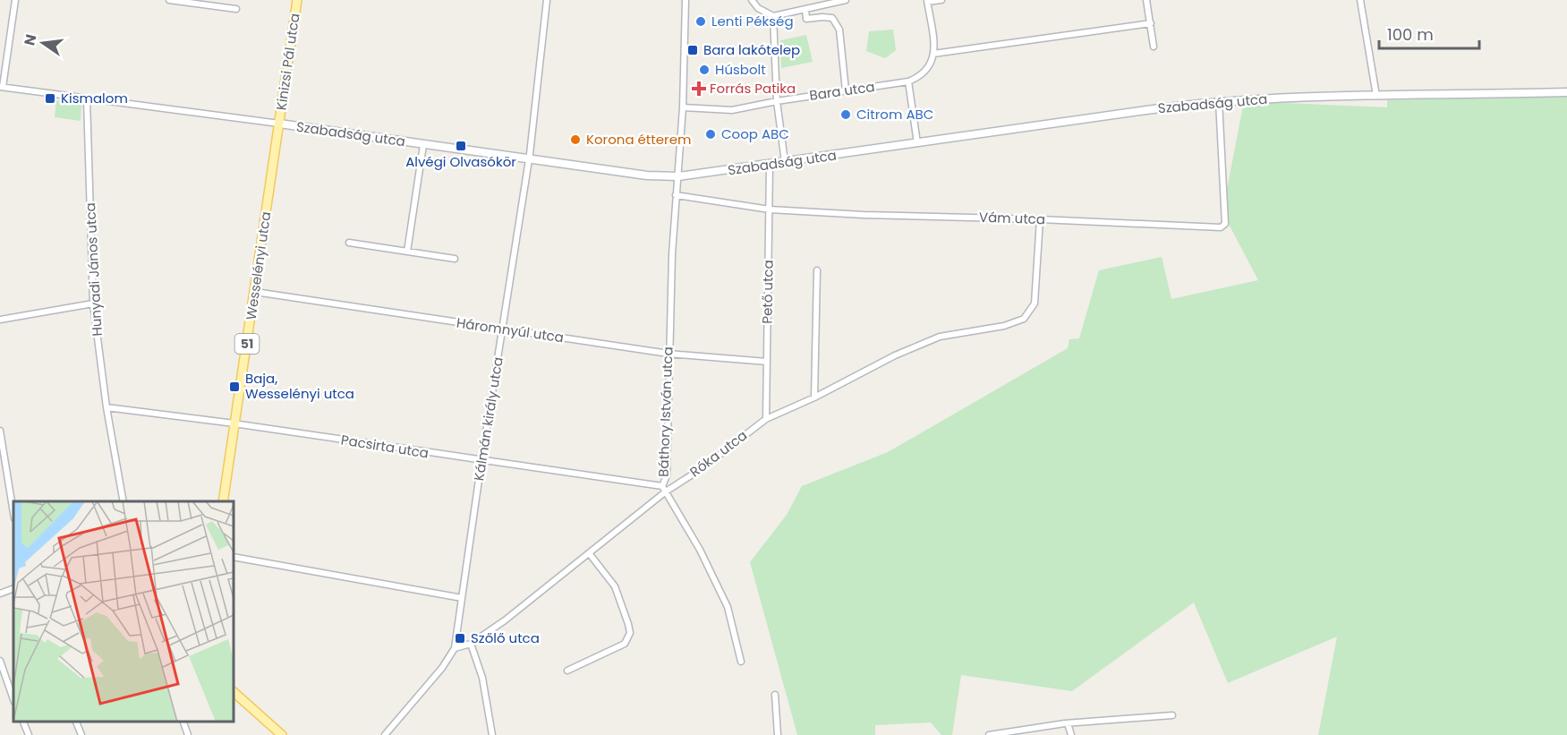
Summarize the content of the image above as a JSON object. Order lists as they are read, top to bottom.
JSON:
{
  "streets": {
    "main road": [
      "Kinizsi Pál utca",
      "Szabadság utca",
      "Wesselényi utca",
      "51"
    ],
    "street": [
      "Bara utca",
      "Vám utca",
      "Hunyadi János utca",
      "Pető utca",
      "Háromnyúl utca",
      "Báthory István utca",
      "Kálmán király utca",
      "Pacsirta utca",
      "Róka utca"
    ]
  },
  "crossings": [
    ["Kinizsi Pál utca", "Szabadság utca"],
    ["Kinizsi Pál utca", "Wesselényi utca"],
    ["Bara utca", "Báthory István utca"],
    ["Szabadság utca", "Vám utca"],
    ["Szabadság utca", "Wesselényi utca"],
    ["Szabadság utca", "Hunyadi János utca"],
    ["Szabadság utca", "Pető utca"],
    ["Szabadság utca", "Báthory István utca"],
    ["Szabadság utca", "Kálmán király utca"],
    ["Vám utca", "Pető utca"],
    ["Vám utca", "Báthory István utca"],
    ["Vám utca", "Róka utca"],
    ["Wesselényi utca", "Háromnyúl utca"],
    ["Wesselényi utca", "Pacsirta utca"],
    ["Hunyadi János utca", "Pacsirta utca"],
    ["Pető utca", "Háromnyúl utca"],
    ["Pető utca", "Róka utca"],
    ["Háromnyúl utca", "Báthory István utca"],
    ["Háromnyúl utca", "Kálmán király utca"],
    ["Báthory István utca", "Pacsirta utca"],
    ["Báthory István utca", "Róka utca"],
    ["Kálmán király utca", "Pacsirta utca"],
    ["Kálmán király utca", "Róka utca"]
  ],
  "places": {
    "other": [
      "Lenti Pékség",
      "Húsbolt",
      "Citrom ABC",
      "Coop ABC",
      "Korona étterem"
    ],
    "transit": [
      "Bara lakótelep",
      "Kismalom",
      "Alvégi Olvasókör",
      "Baja, Wesselényi utca",
      "Szőlő utca"
    ],
    "health": ["Forrás Patika"]
  },
  "scale_bar": "100 m",
  "north": "left"
}
